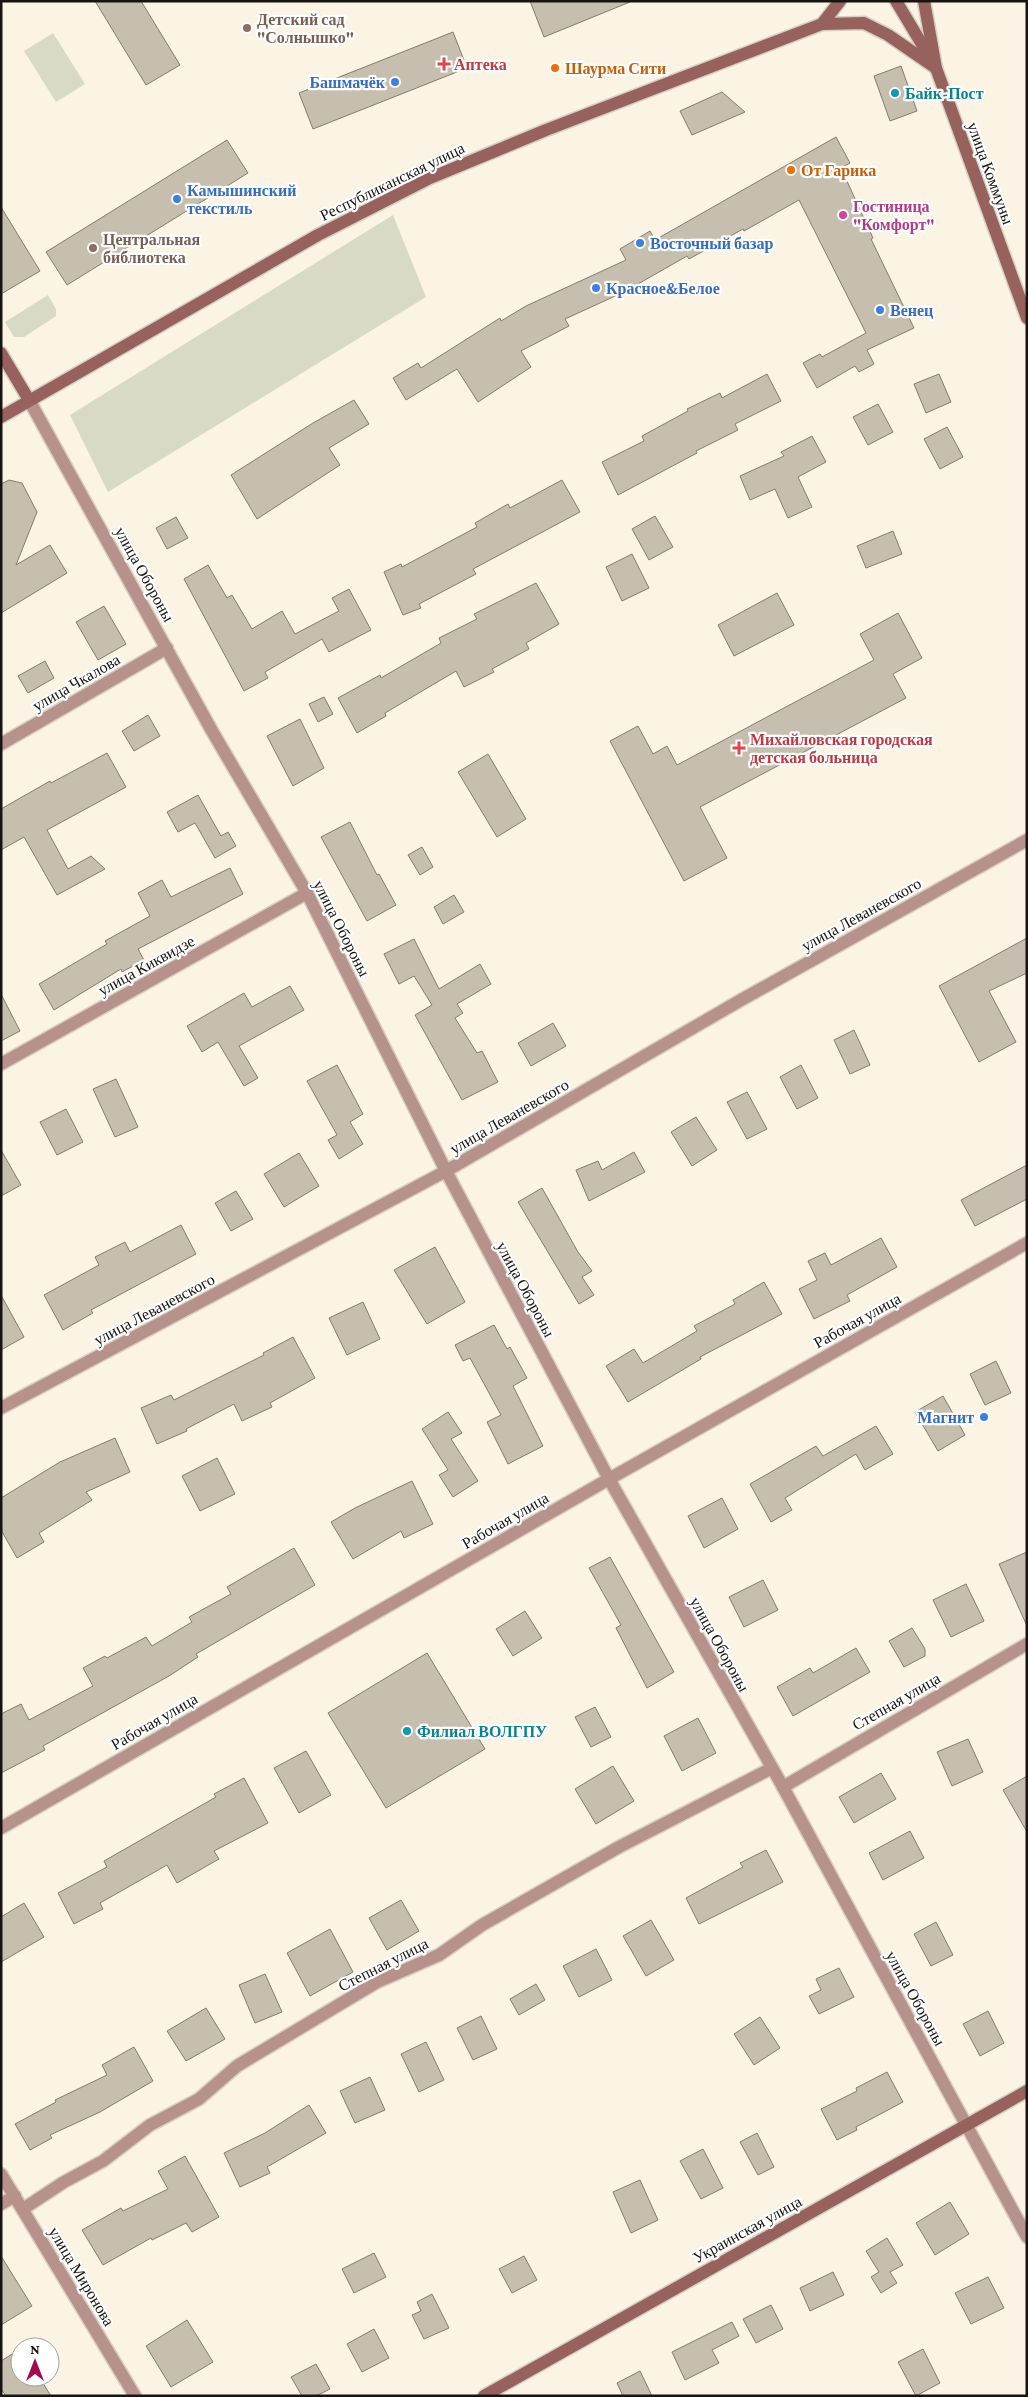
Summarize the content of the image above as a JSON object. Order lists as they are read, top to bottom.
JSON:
{
  "streets": {
    "street": [
      "улица Коммуны",
      "Республиканская улица",
      "улица Обороны",
      "улица Чкалова",
      "улица Леваневского",
      "улица Киквидзе",
      "Рабочая улица",
      "Степная улица",
      "Украинская улица",
      "улица Миронова"
    ]
  },
  "crossings": [
    ["Республиканская улица", "улица Обороны"],
    ["улица Обороны", "улица Чкалова"],
    ["улица Обороны", "улица Леваневского"],
    ["улица Обороны", "улица Киквидзе"],
    ["улица Обороны", "Рабочая улица"],
    ["улица Обороны", "Степная улица"],
    ["улица Обороны", "Украинская улица"],
    ["Степная улица", "улица Миронова"]
  ],
  "places": {
    "other": [
      "Детский сад \"Солнышко\"",
      "Шаурма Сити",
      "Башмачёк",
      "Байк-Пост",
      "От Гарика",
      "Камышинский текстиль",
      "Гостиница \"Комфорт\"",
      "Восточный базар",
      "Центральная библиотека",
      "Красное&Белое",
      "Венец",
      "Магнит",
      "Филиал ВОЛГПУ"
    ],
    "health": ["Аптека", "Михайловская городская детская больница"]
  },
  "north": "top"
}
